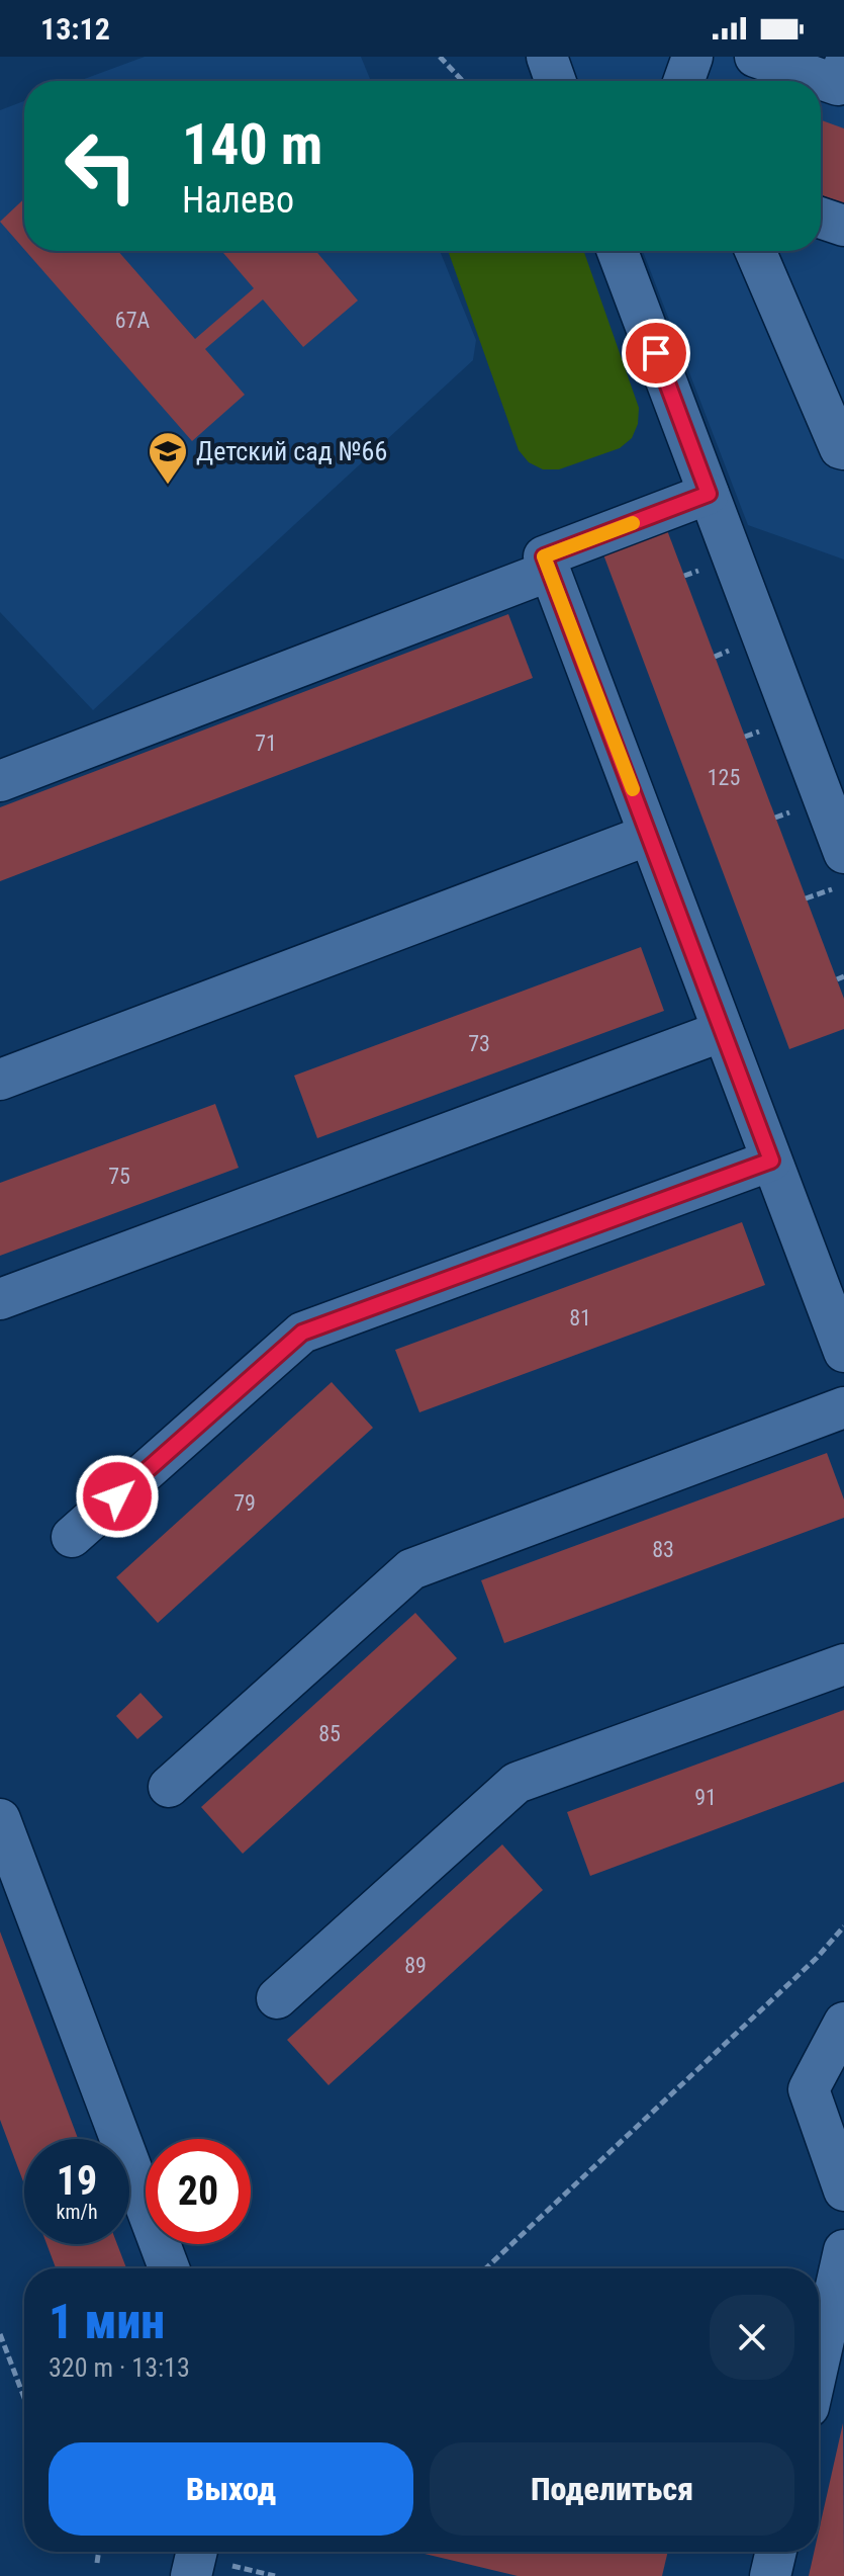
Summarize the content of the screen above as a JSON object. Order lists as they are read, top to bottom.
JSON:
{
  "places": {
    "school or university": ["Детский сад №66"]
  },
  "house_numbers": [
    "67А",
    "71",
    "125",
    "73",
    "75",
    "81",
    "79",
    "83",
    "85",
    "91",
    "89"
  ],
  "page": {
    "status": "13:12",
    "turn": ["140 m", "Налево"],
    "speed": "19 km/h",
    "limit": "20",
    "heading": ["1 мин", "320 m · 13:13"],
    "buttons": ["Выход", "Поделиться"]
  }
}
